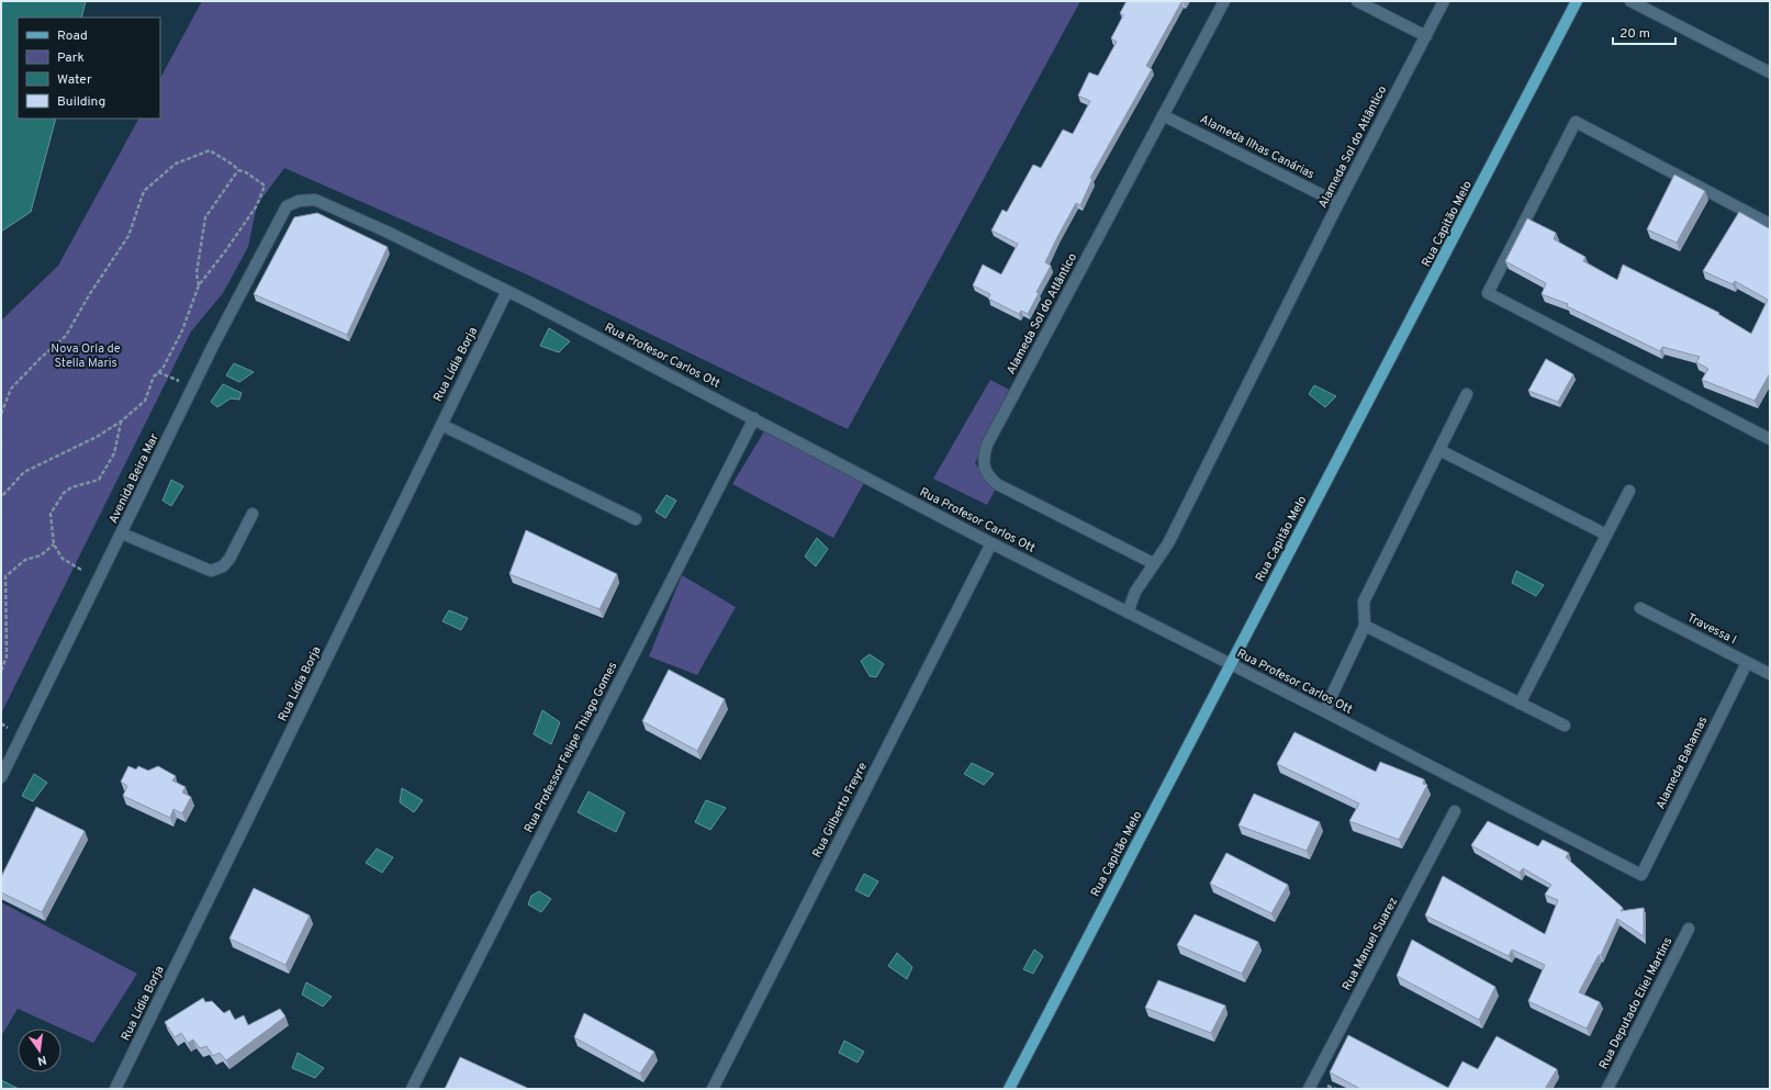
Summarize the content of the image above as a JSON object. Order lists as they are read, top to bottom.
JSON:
{
  "streets": {
    "main road": ["Rua Capitão Melo"],
    "street": [
      "Alameda Ilhas Canárias",
      "Alameda Sol do Atlântico",
      "Rua Profesor Carlos Ott",
      "Rua Lídia Borja",
      "Avenida Beira Mar",
      "Travessa I",
      "Rua Professor Felipe Thiago Gomes",
      "Alameda Bahamas",
      "Rua Gilberto Freyre",
      "Rua Manuel Suarez",
      "Rua Deputado Eliel Martins"
    ]
  },
  "crossings": [
    ["Alameda Ilhas Canárias", "Alameda Sol do Atlântico"],
    ["Alameda Sol do Atlântico", "Rua Profesor Carlos Ott"],
    ["Rua Capitão Melo", "Rua Profesor Carlos Ott"],
    ["Rua Profesor Carlos Ott", "Rua Lídia Borja"],
    ["Rua Profesor Carlos Ott", "Avenida Beira Mar"],
    ["Rua Profesor Carlos Ott", "Rua Professor Felipe Thiago Gomes"],
    ["Rua Profesor Carlos Ott", "Alameda Bahamas"],
    ["Rua Profesor Carlos Ott", "Rua Gilberto Freyre"],
    ["Travessa I", "Alameda Bahamas"]
  ],
  "parks": ["Nova Orla de Stella Maris"],
  "legend": [
    "Road",
    "Park",
    "Water",
    "Building"
  ],
  "scale_bar": "20 m",
  "north": "bottom"
}
